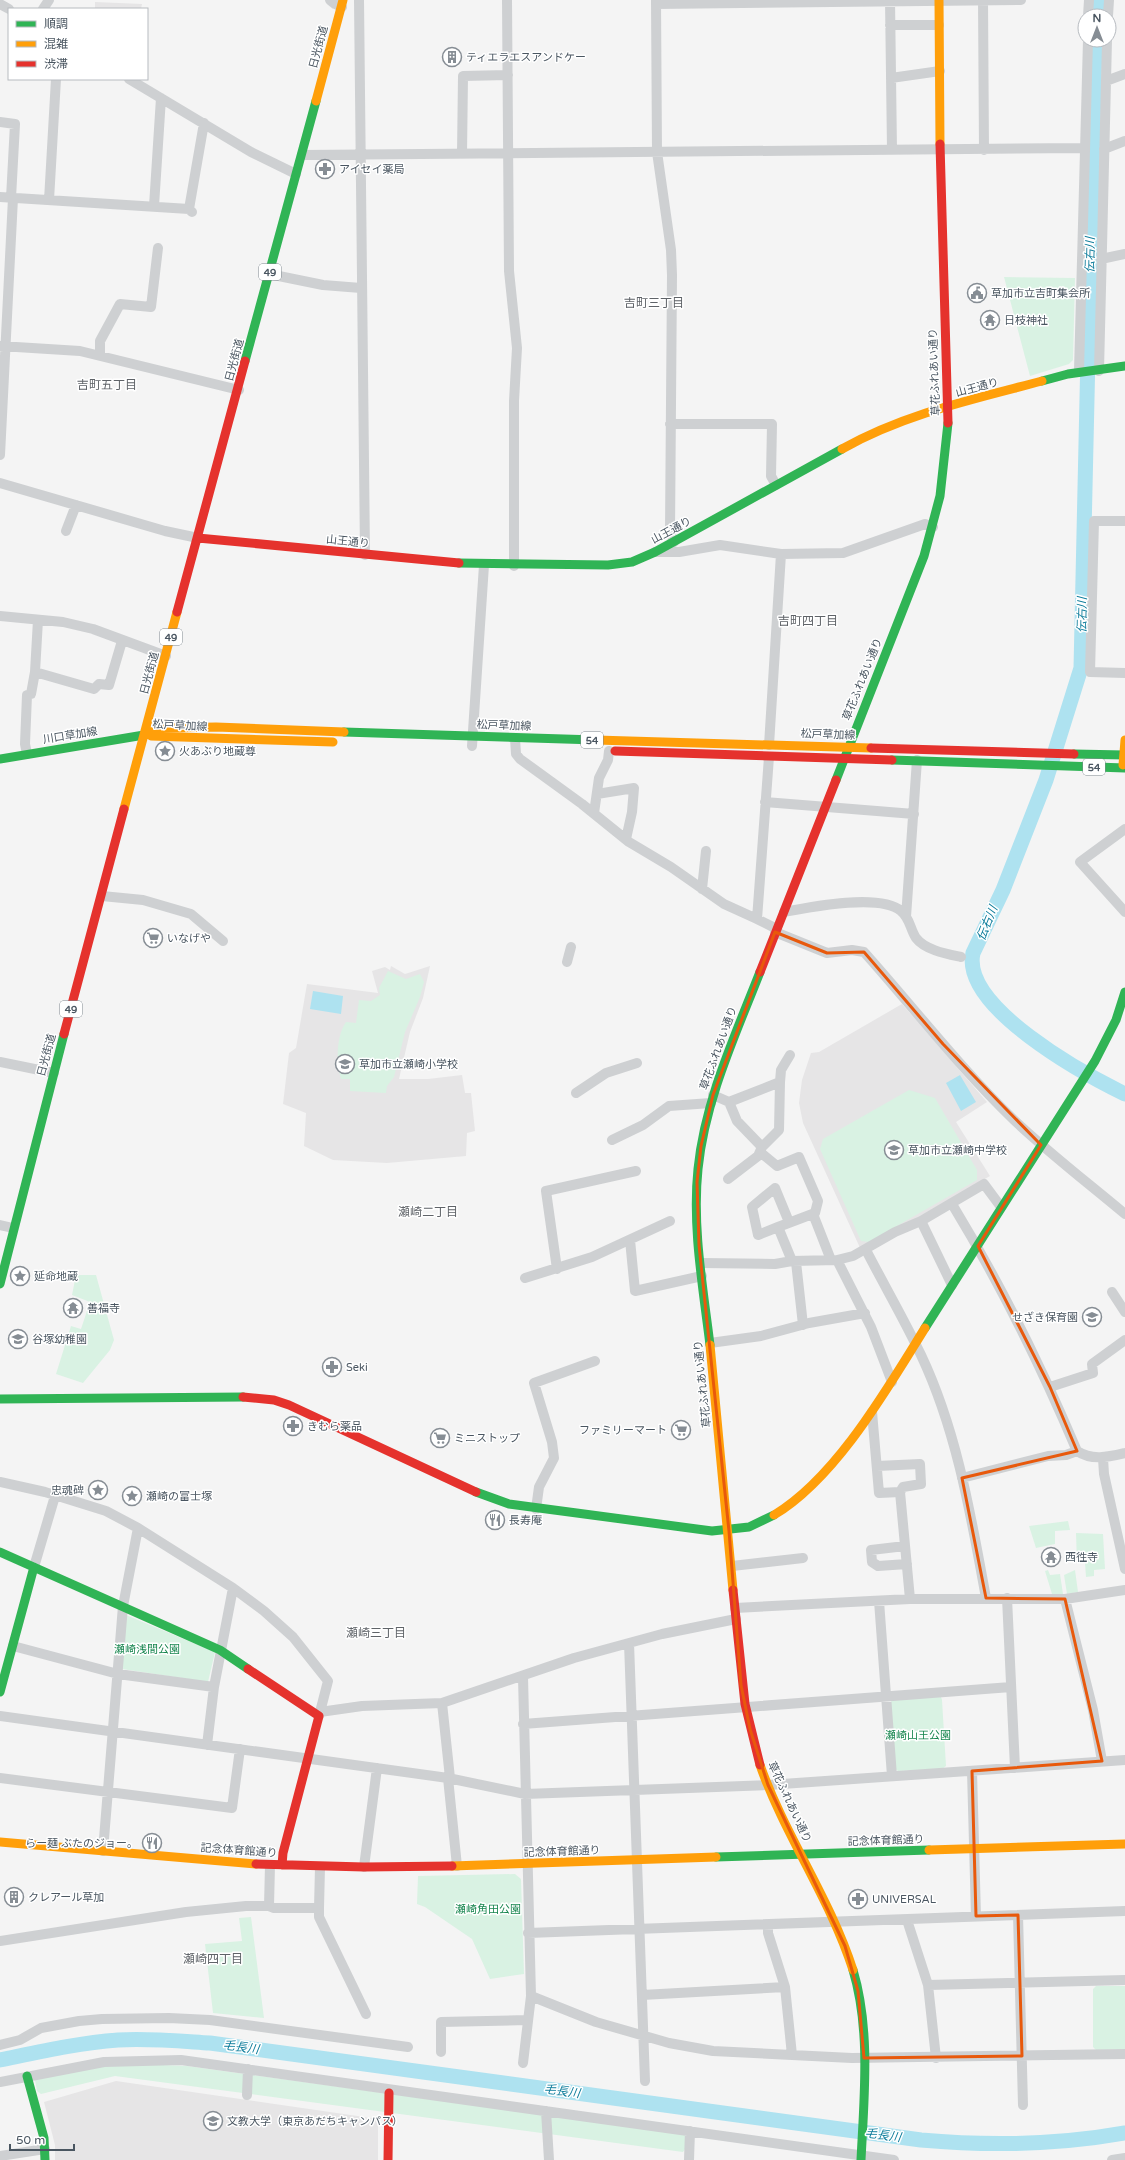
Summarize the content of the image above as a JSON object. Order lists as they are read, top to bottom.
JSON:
{
  "streets": {
    "street": [
      "日光街道",
      "49",
      "草花ふれあい通り",
      "山王通り",
      "松戸草加線",
      "川口草加線",
      "54",
      "記念体育館通り"
    ]
  },
  "crossings": [
    ["日光街道", "山王通り"],
    ["日光街道", "松戸草加線"],
    ["日光街道", "川口草加線"],
    ["草花ふれあい通り", "山王通り"],
    ["草花ふれあい通り", "松戸草加線"],
    ["草花ふれあい通り", "54"],
    ["草花ふれあい通り", "記念体育館通り"],
    ["松戸草加線", "川口草加線"]
  ],
  "districts": [
    "吉町三丁目",
    "吉町五丁目",
    "吉町四丁目",
    "瀬崎二丁目",
    "瀬崎三丁目",
    "瀬崎四丁目"
  ],
  "water": ["伝右川", "毛長川"],
  "parks": ["瀬崎浅間公園", "瀬崎山王公園", "瀬崎角田公園"],
  "places": {
    "building": ["ティエラエスアンドケー", "クレアール草加"],
    "pharmacy": [
      "アイセイ薬局",
      "Seki",
      "きむら薬品",
      "UNIVERSAL"
    ],
    "public building": ["草加市立吉町集会所"],
    "temple": ["日枝神社", "善福寺", "西徃寺"],
    "place": [
      "火あぶり地蔵尊",
      "延命地蔵",
      "忠魂碑",
      "瀬崎の富士塚"
    ],
    "supermarket": ["いなげや", "ファミリーマート", "ミニストップ"],
    "school or university": [
      "草加市立瀬崎小学校",
      "草加市立瀬崎中学校",
      "せざき保育園",
      "谷塚幼稚園",
      "文教大学（東京あだちキャンパス）"
    ],
    "restaurant": ["長寿庵", "らー麺 ぶたのジョー。"]
  },
  "legend": ["順調", "混雑", "渋滞"],
  "scale_bar": "50 m",
  "north": "top"
}
